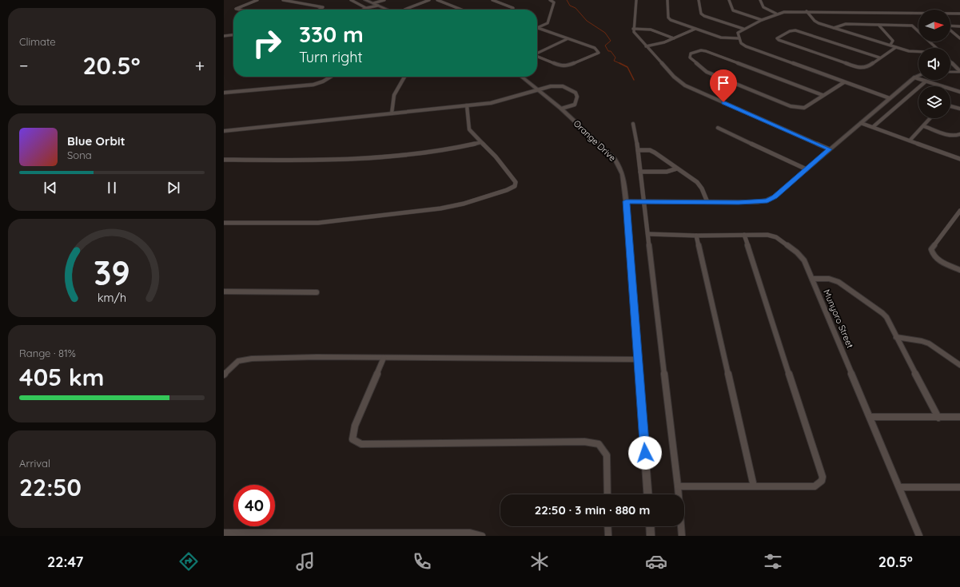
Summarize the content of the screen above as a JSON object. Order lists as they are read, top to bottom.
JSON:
{
  "streets": {
    "street": ["Orange Drive", "Munyoro Street"]
  },
  "north": "right",
  "page": {
    "tile": [
      "Climate",
      ["Range · 81%", "405 km"],
      ["Arrival", "22:50"]
    ],
    "turn": ["330 m", "Turn right"],
    "heat": ["−", "20.5°", "+"],
    "song": ["Blue Orbit", "Sona"],
    "limit": "40",
    "trip": "22:50 · 3 min · 880 m",
    "tabs": ["22:47", "20.5°"],
    "gauge": ["39", "km/h"]
  }
}
